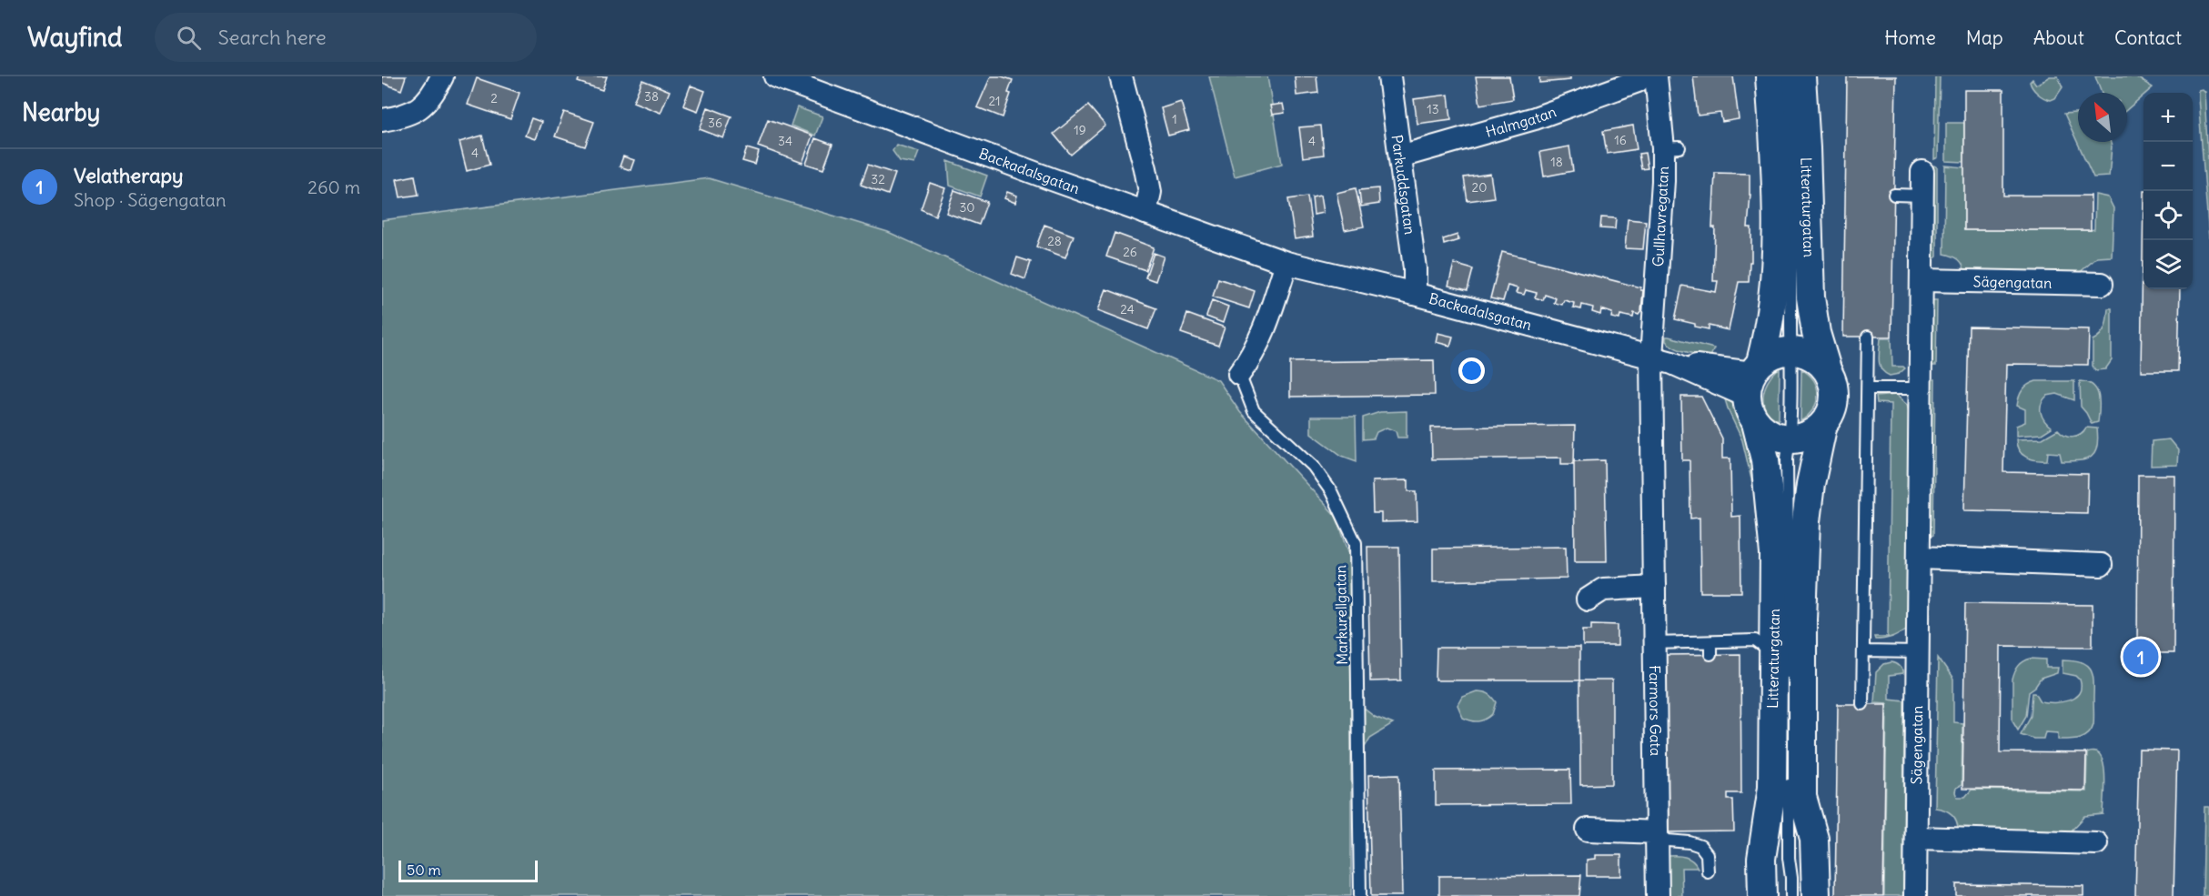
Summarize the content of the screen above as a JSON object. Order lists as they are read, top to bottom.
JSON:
{
  "streets": {
    "street": [
      "Halmgatan",
      "Backadalsgatan",
      "Parkuddsgatan",
      "Litteraturgatan",
      "Gullhavregatan",
      "Sägengatan",
      "Farmors Gata"
    ],
    "lane": ["Markurellgatan"]
  },
  "crossings": [
    ["Halmgatan", "Parkuddsgatan"],
    ["Halmgatan", "Gullhavregatan"],
    ["Backadalsgatan", "Parkuddsgatan"],
    ["Backadalsgatan", "Litteraturgatan"],
    ["Backadalsgatan", "Gullhavregatan"],
    ["Backadalsgatan", "Farmors Gata"],
    ["Gullhavregatan", "Farmors Gata"]
  ],
  "house_numbers": [
    "38",
    "2",
    "21",
    "13",
    "1",
    "36",
    "19",
    "16",
    "34",
    "4",
    "4",
    "18",
    "32",
    "20",
    "30",
    "28",
    "26",
    "24"
  ],
  "scale_bar": "50 m",
  "north": "top left",
  "page": {
    "header": "Wayfind",
    "search": "Search here",
    "nav": [
      "Home",
      "Map",
      "About",
      "Contact"
    ],
    "heading": "Nearby",
    "map_buttons": ["+", "−"],
    "list": [
      {
        "mark": "1",
        "name": "Velatherapy",
        "note": "Shop · Sägengatan",
        "value": "260 m"
      }
    ],
    "pins": "1",
    "scale": "50 m"
  }
}
